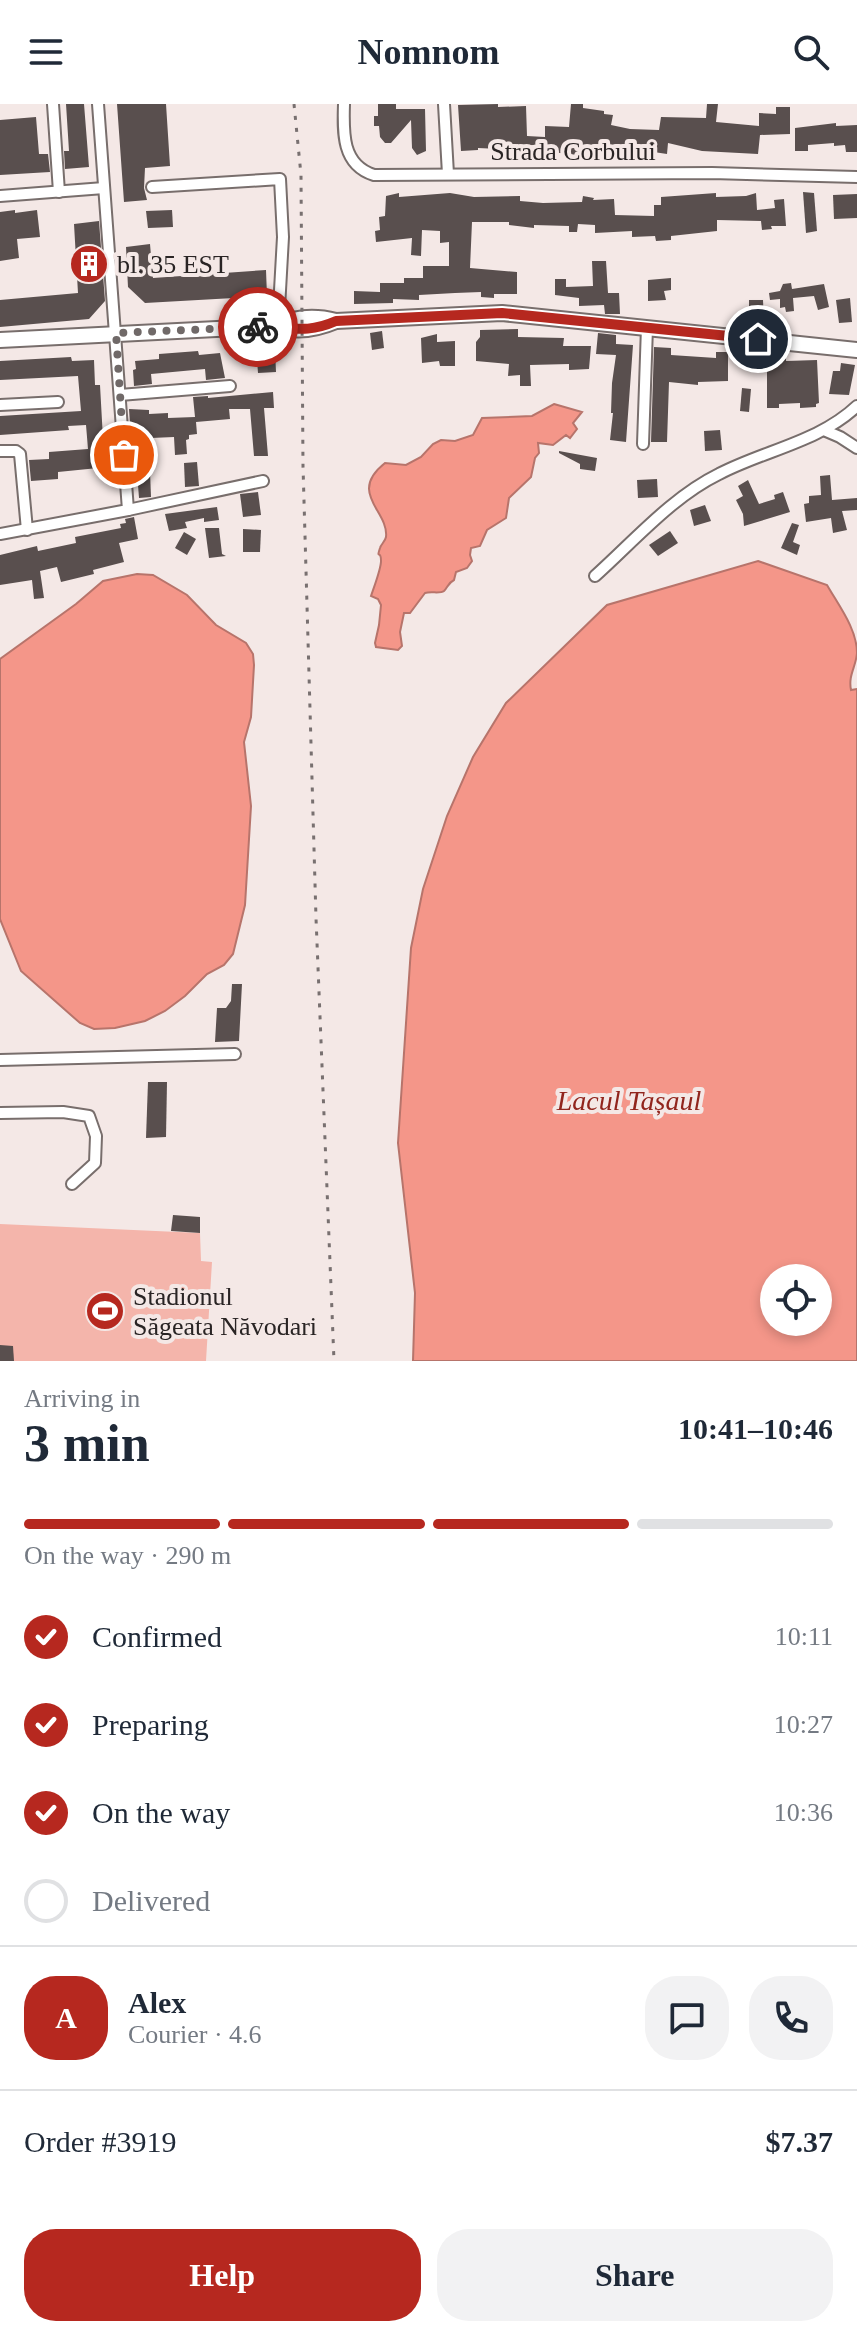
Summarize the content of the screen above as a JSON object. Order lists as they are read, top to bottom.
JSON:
{
  "streets": {
    "street": ["Strada Corbului"]
  },
  "water": ["Lacul Tașaul"],
  "places": {
    "building": ["bl. 35 EST"],
    "sports": ["Stadionul Săgeata Năvodari"]
  },
  "page": {
    "header": "Nomnom",
    "heading": ["3 min", "Arriving in", "10:41–10:46"],
    "panel": [
      "Alex",
      "Courier · 4.6",
      "Order #3919",
      "$7.37"
    ],
    "bar": "On the way · 290 m",
    "list": [
      ["Confirmed", "10:11"],
      ["Preparing", "10:27"],
      ["On the way", "10:36"],
      "Delivered"
    ],
    "round": "A",
    "buttons": ["Help", "Share"]
  }
}
